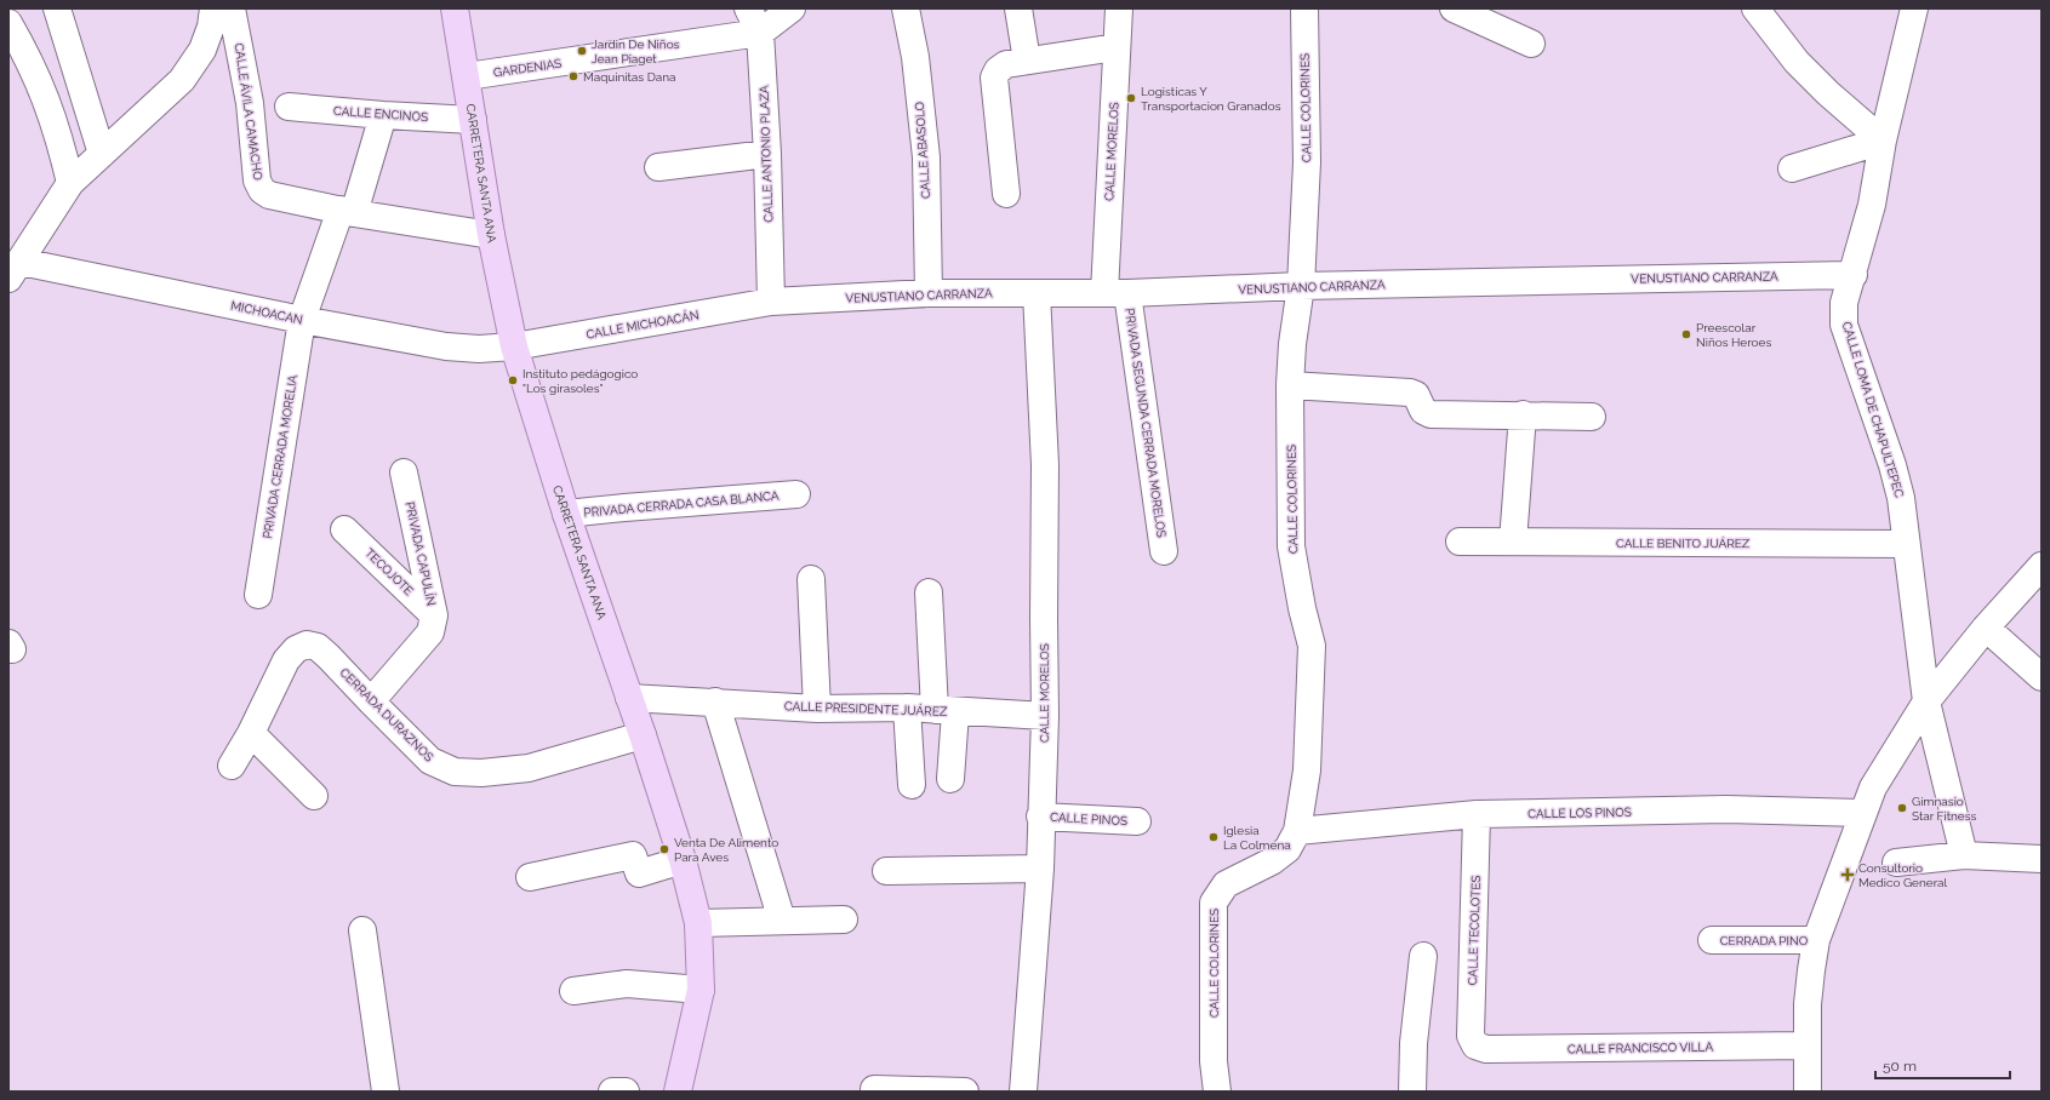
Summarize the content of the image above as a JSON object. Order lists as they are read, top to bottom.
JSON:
{
  "streets": {
    "main road": ["CARRETERA SANTA ANA"],
    "street": [
      "GARDENIAS",
      "CALLE COLORINES",
      "CALLE ÁVILA CAMACHO",
      "CALLE ENCINOS",
      "CALLE ABASOLO",
      "CALLE MORELOS",
      "CALLE ANTONIO PLAZA",
      "VENUSTIANO CARRANZA",
      "MICHOACAN",
      "CALLE MICHOACÁN",
      "CALLE LOMA DE CHAPULTEPEC",
      "PRIVADA SEGUNDA CERRADA MORELOS",
      "PRIVADA CERRADA MORELIA",
      "PRIVADA CERRADA CASA BLANCA",
      "CALLE BENITO JUÁREZ",
      "PRIVADA CAPULÍN",
      "TECOJOTE",
      "CALLE PRESIDENTE JUÁREZ",
      "CERRADA DURAZNOS",
      "CALLE LOS PINOS",
      "CALLE PINOS",
      "CALLE TECOLOTES",
      "CERRADA PINO",
      "CALLE FRANCISCO VILLA"
    ]
  },
  "crossings": [
    ["GARDENIAS", "CALLE ANTONIO PLAZA"],
    ["GARDENIAS", "CARRETERA SANTA ANA"],
    ["CALLE COLORINES", "VENUSTIANO CARRANZA"],
    ["CALLE COLORINES", "CALLE LOS PINOS"],
    ["CALLE ÁVILA CAMACHO", "CARRETERA SANTA ANA"],
    ["CALLE ENCINOS", "CARRETERA SANTA ANA"],
    ["CALLE ABASOLO", "VENUSTIANO CARRANZA"],
    ["CALLE MORELOS", "VENUSTIANO CARRANZA"],
    ["CALLE MORELOS", "PRIVADA SEGUNDA CERRADA MORELOS"],
    ["CALLE MORELOS", "CALLE PRESIDENTE JUÁREZ"],
    ["CALLE MORELOS", "CALLE PINOS"],
    ["CALLE ANTONIO PLAZA", "VENUSTIANO CARRANZA"],
    ["CALLE ANTONIO PLAZA", "CALLE MICHOACÁN"],
    ["CARRETERA SANTA ANA", "MICHOACAN"],
    ["CARRETERA SANTA ANA", "CALLE MICHOACÁN"],
    ["CARRETERA SANTA ANA", "PRIVADA CERRADA CASA BLANCA"],
    ["CARRETERA SANTA ANA", "CALLE PRESIDENTE JUÁREZ"],
    ["CARRETERA SANTA ANA", "CERRADA DURAZNOS"],
    ["VENUSTIANO CARRANZA", "CALLE MICHOACÁN"],
    ["VENUSTIANO CARRANZA", "CALLE LOMA DE CHAPULTEPEC"],
    ["VENUSTIANO CARRANZA", "PRIVADA SEGUNDA CERRADA MORELOS"],
    ["MICHOACAN", "CALLE MICHOACÁN"],
    ["MICHOACAN", "PRIVADA CERRADA MORELIA"],
    ["CALLE LOMA DE CHAPULTEPEC", "CALLE BENITO JUÁREZ"],
    ["PRIVADA CAPULÍN", "TECOJOTE"],
    ["PRIVADA CAPULÍN", "CERRADA DURAZNOS"],
    ["CALLE LOS PINOS", "CALLE TECOLOTES"],
    ["CALLE TECOLOTES", "CALLE FRANCISCO VILLA"]
  ],
  "places": {
    "other": [
      "Jardin De Niños Jean Piaget",
      "Maquinitas Dana",
      "Logisticas Y Transportacion Granados",
      "Preescolar Niños Heroes",
      "Instituto pedágogico \"Los girasoles\"",
      "Gimnasio Star Fitness",
      "Iglesia La Colmena",
      "Venta De Alimento Para Aves"
    ],
    "health": ["Consultorio Medico General"]
  },
  "scale_bar": "50 m"
}
